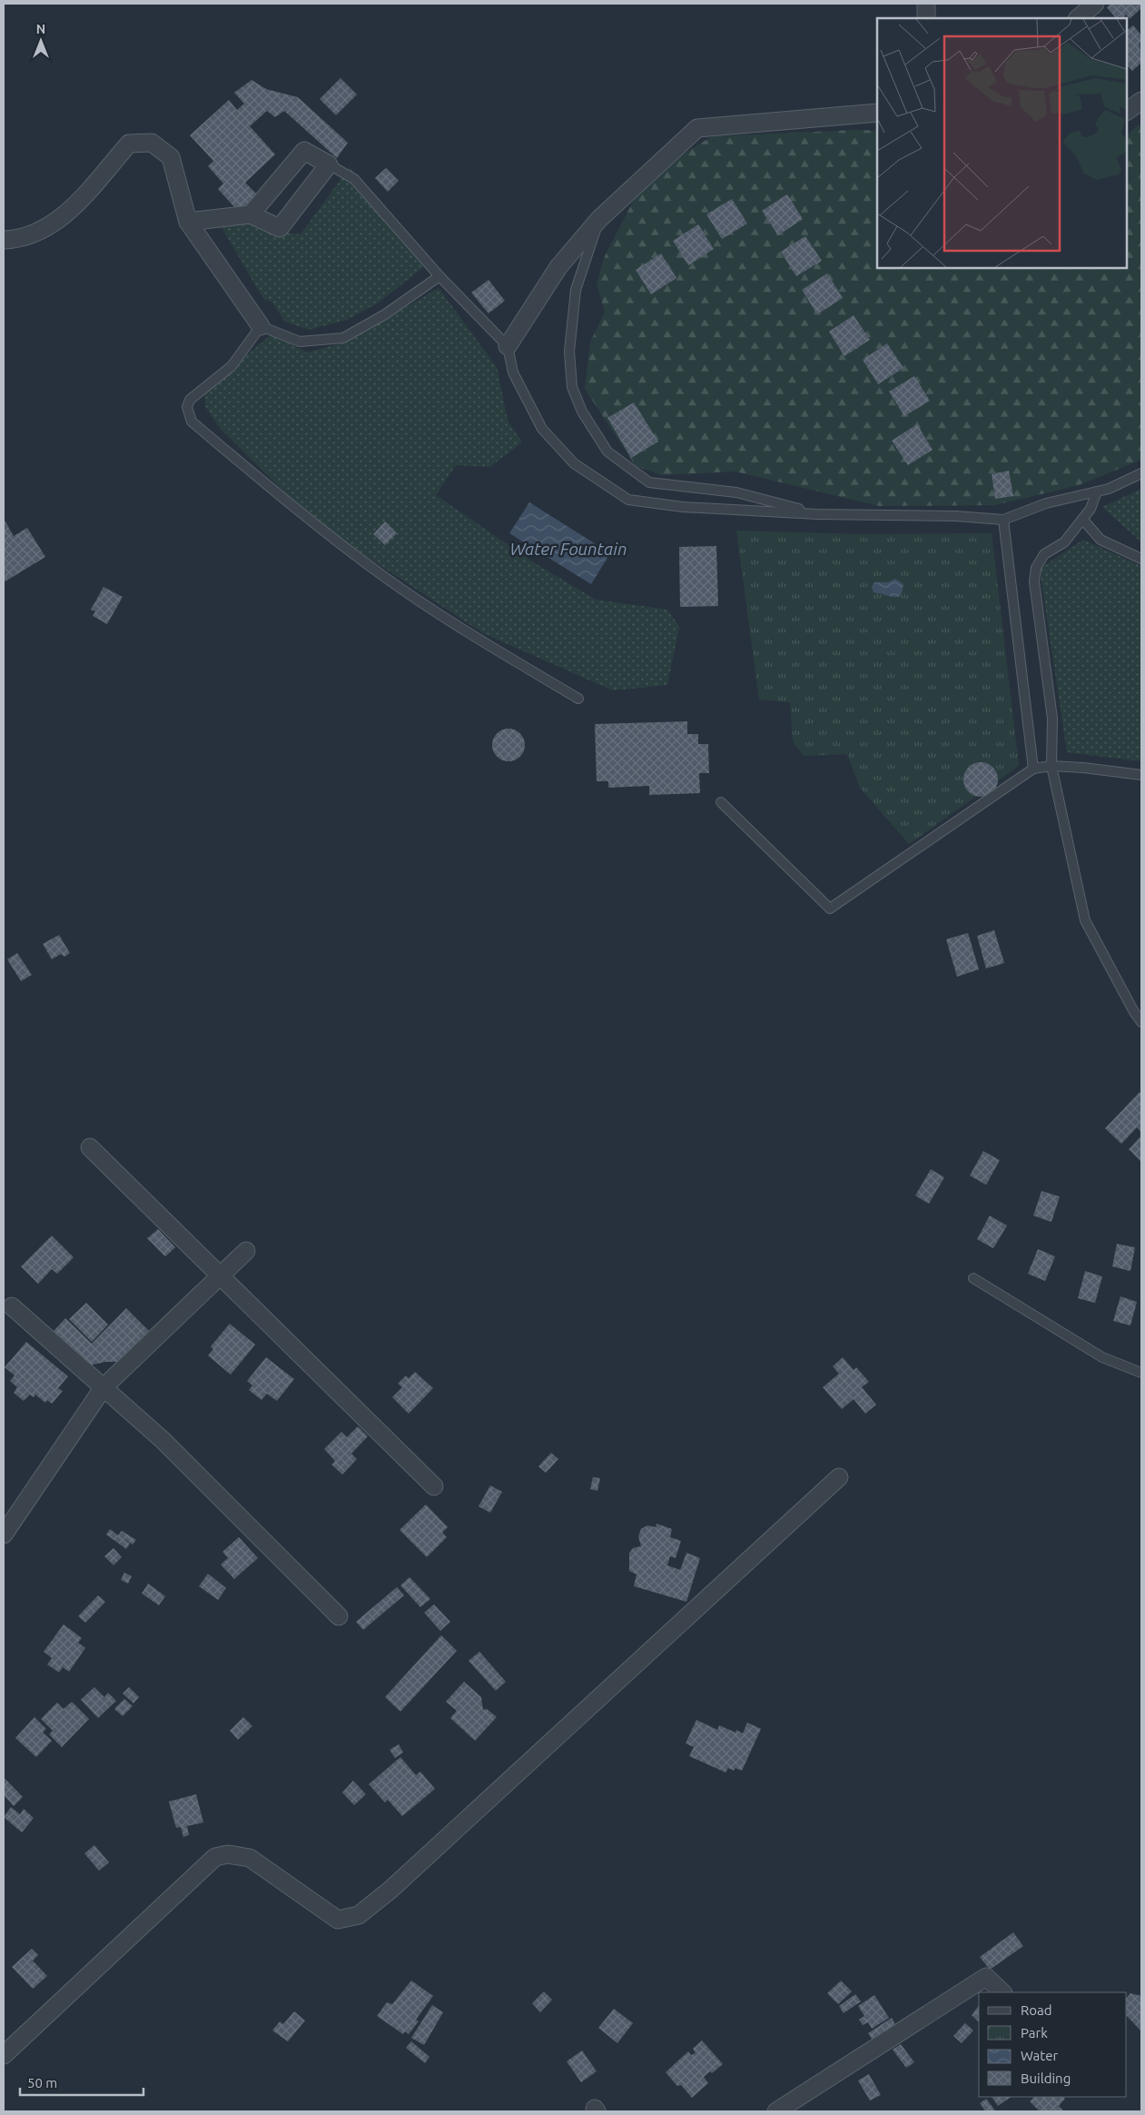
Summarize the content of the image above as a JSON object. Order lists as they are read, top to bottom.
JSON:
{
  "water": ["Water Fountain"],
  "legend": [
    "Road",
    "Park",
    "Water",
    "Building"
  ],
  "scale_bar": "50 m",
  "north": "top"
}
